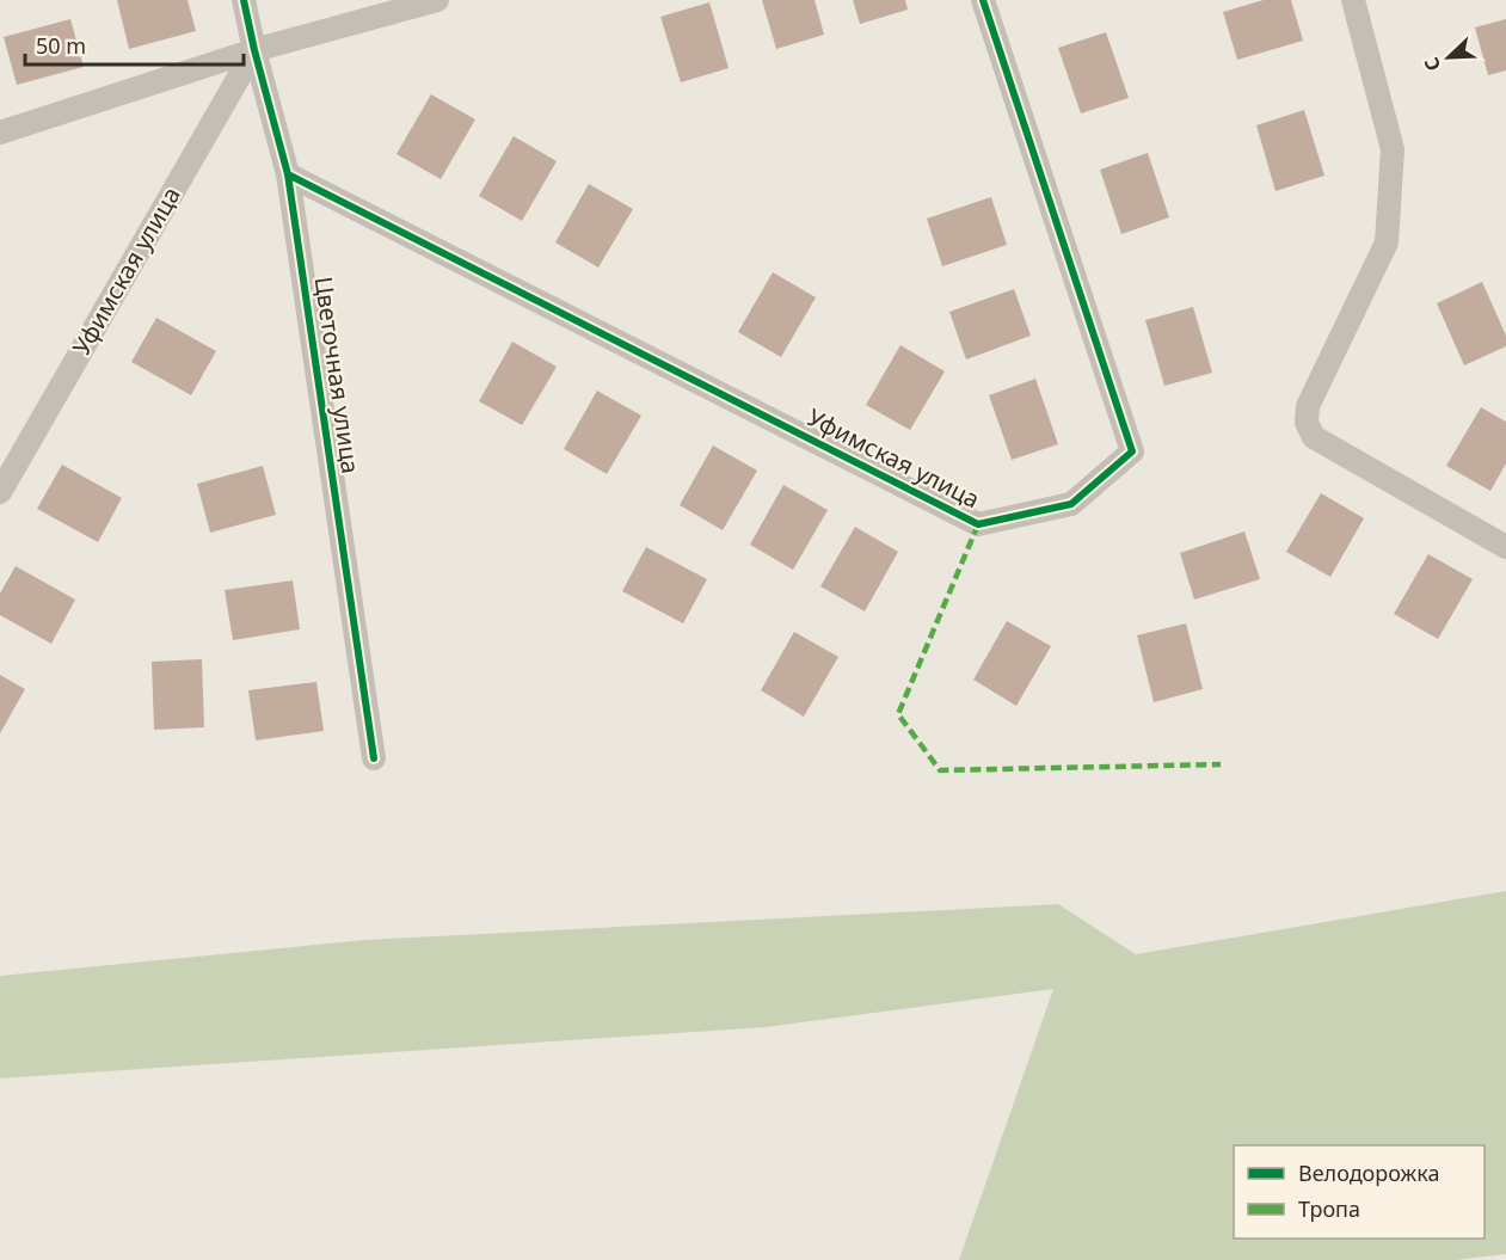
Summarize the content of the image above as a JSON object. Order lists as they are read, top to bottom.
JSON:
{
  "streets": {
    "street": ["Уфимская улица", "Цветочная улица"]
  },
  "crossings": [
    ["Уфимская улица", "Цветочная улица"]
  ],
  "legend": ["Велодорожка", "Тропа"],
  "scale_bar": "50 m",
  "north": "bottom left"
}
